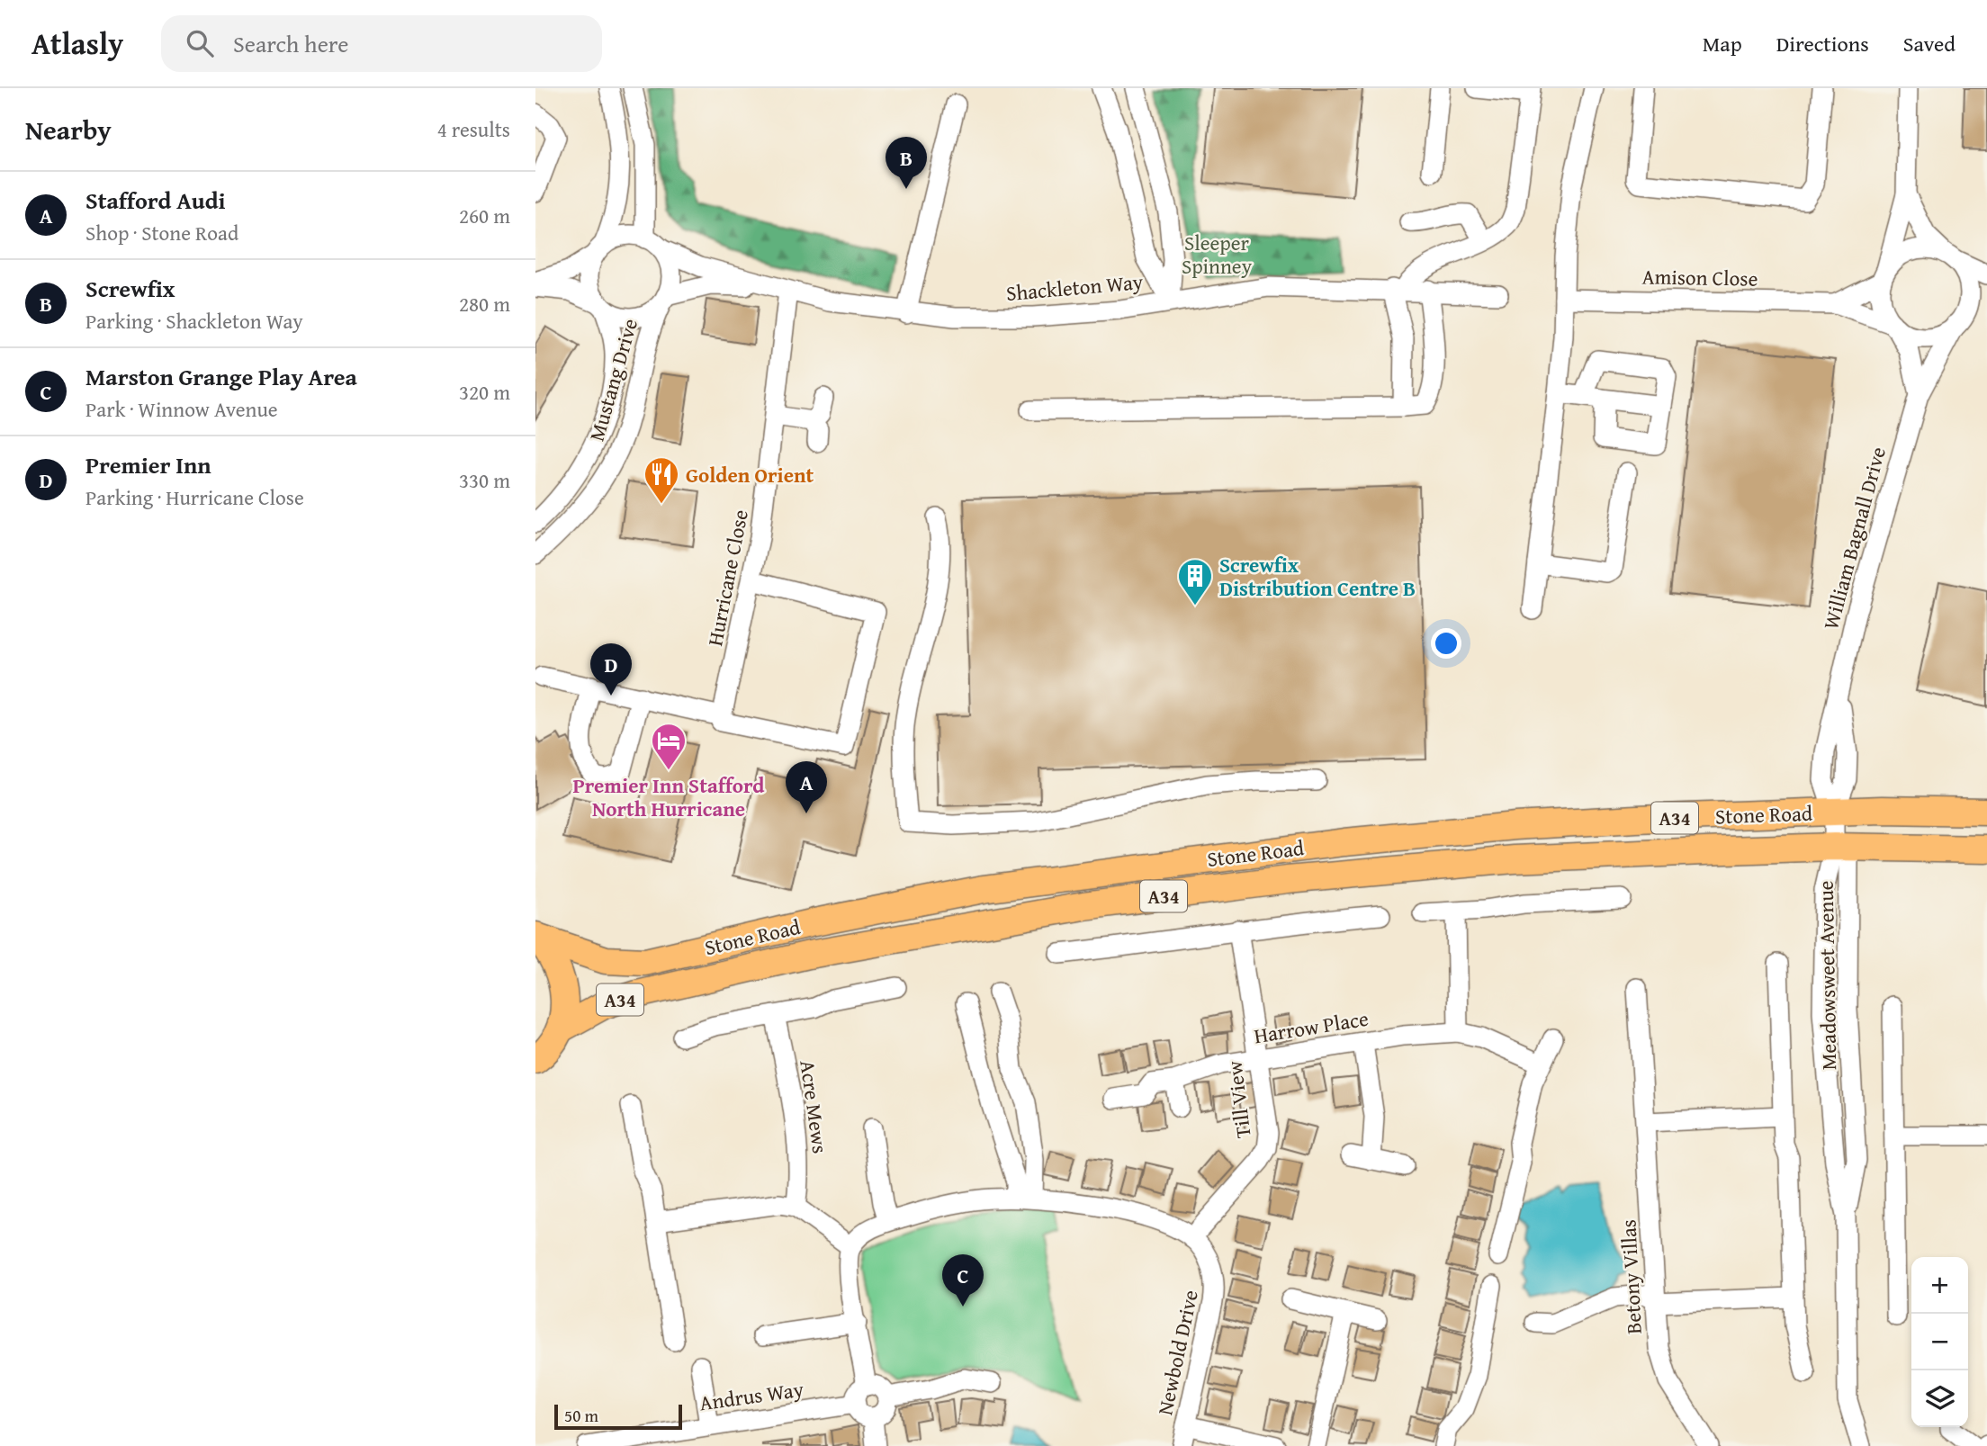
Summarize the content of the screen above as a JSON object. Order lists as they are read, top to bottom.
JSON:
{
  "streets": {
    "highway": ["Stone Road", "A34"],
    "street": [
      "Amison Close",
      "Shackleton Way",
      "Mustang Drive",
      "William Bagnall Drive",
      "Hurricane Close",
      "Meadowsweet Avenue",
      "Harrow Place",
      "Till View",
      "Acre Mews",
      "Betony Villas",
      "Newbold Drive",
      "Andrus Way"
    ]
  },
  "crossings": [
    ["Amison Close", "William Bagnall Drive"],
    ["Shackleton Way", "Mustang Drive"],
    ["Shackleton Way", "Hurricane Close"],
    ["William Bagnall Drive", "Stone Road"],
    ["William Bagnall Drive", "Meadowsweet Avenue"],
    ["Stone Road", "Meadowsweet Avenue"],
    ["Harrow Place", "Till View"],
    ["Till View", "Newbold Drive"]
  ],
  "parks": ["Sleeper Spinney"],
  "places": {
    "restaurant": ["Golden Orient"],
    "building": ["Screwfix Distribution Centre B"],
    "hotel": ["Premier Inn Stafford North Hurricane"]
  },
  "scale_bar": "50 m",
  "page": {
    "header": "Atlasly",
    "search": "Search here",
    "nav": ["Map", "Directions", "Saved"],
    "heading": ["Nearby", "4 results"],
    "pins": [
      "B",
      "D",
      "A",
      "C"
    ],
    "list": [
      {
        "mark": "A",
        "name": "Stafford Audi",
        "note": "Shop · Stone Road",
        "value": "260 m"
      },
      {
        "mark": "B",
        "name": "Screwfix",
        "note": "Parking · Shackleton Way",
        "value": "280 m"
      },
      {
        "mark": "C",
        "name": "Marston Grange Play Area",
        "note": "Park · Winnow Avenue",
        "value": "320 m"
      },
      {
        "mark": "D",
        "name": "Premier Inn",
        "note": "Parking · Hurricane Close",
        "value": "330 m"
      }
    ],
    "map_buttons": ["+", "−"],
    "scale": "50 m"
  }
}
